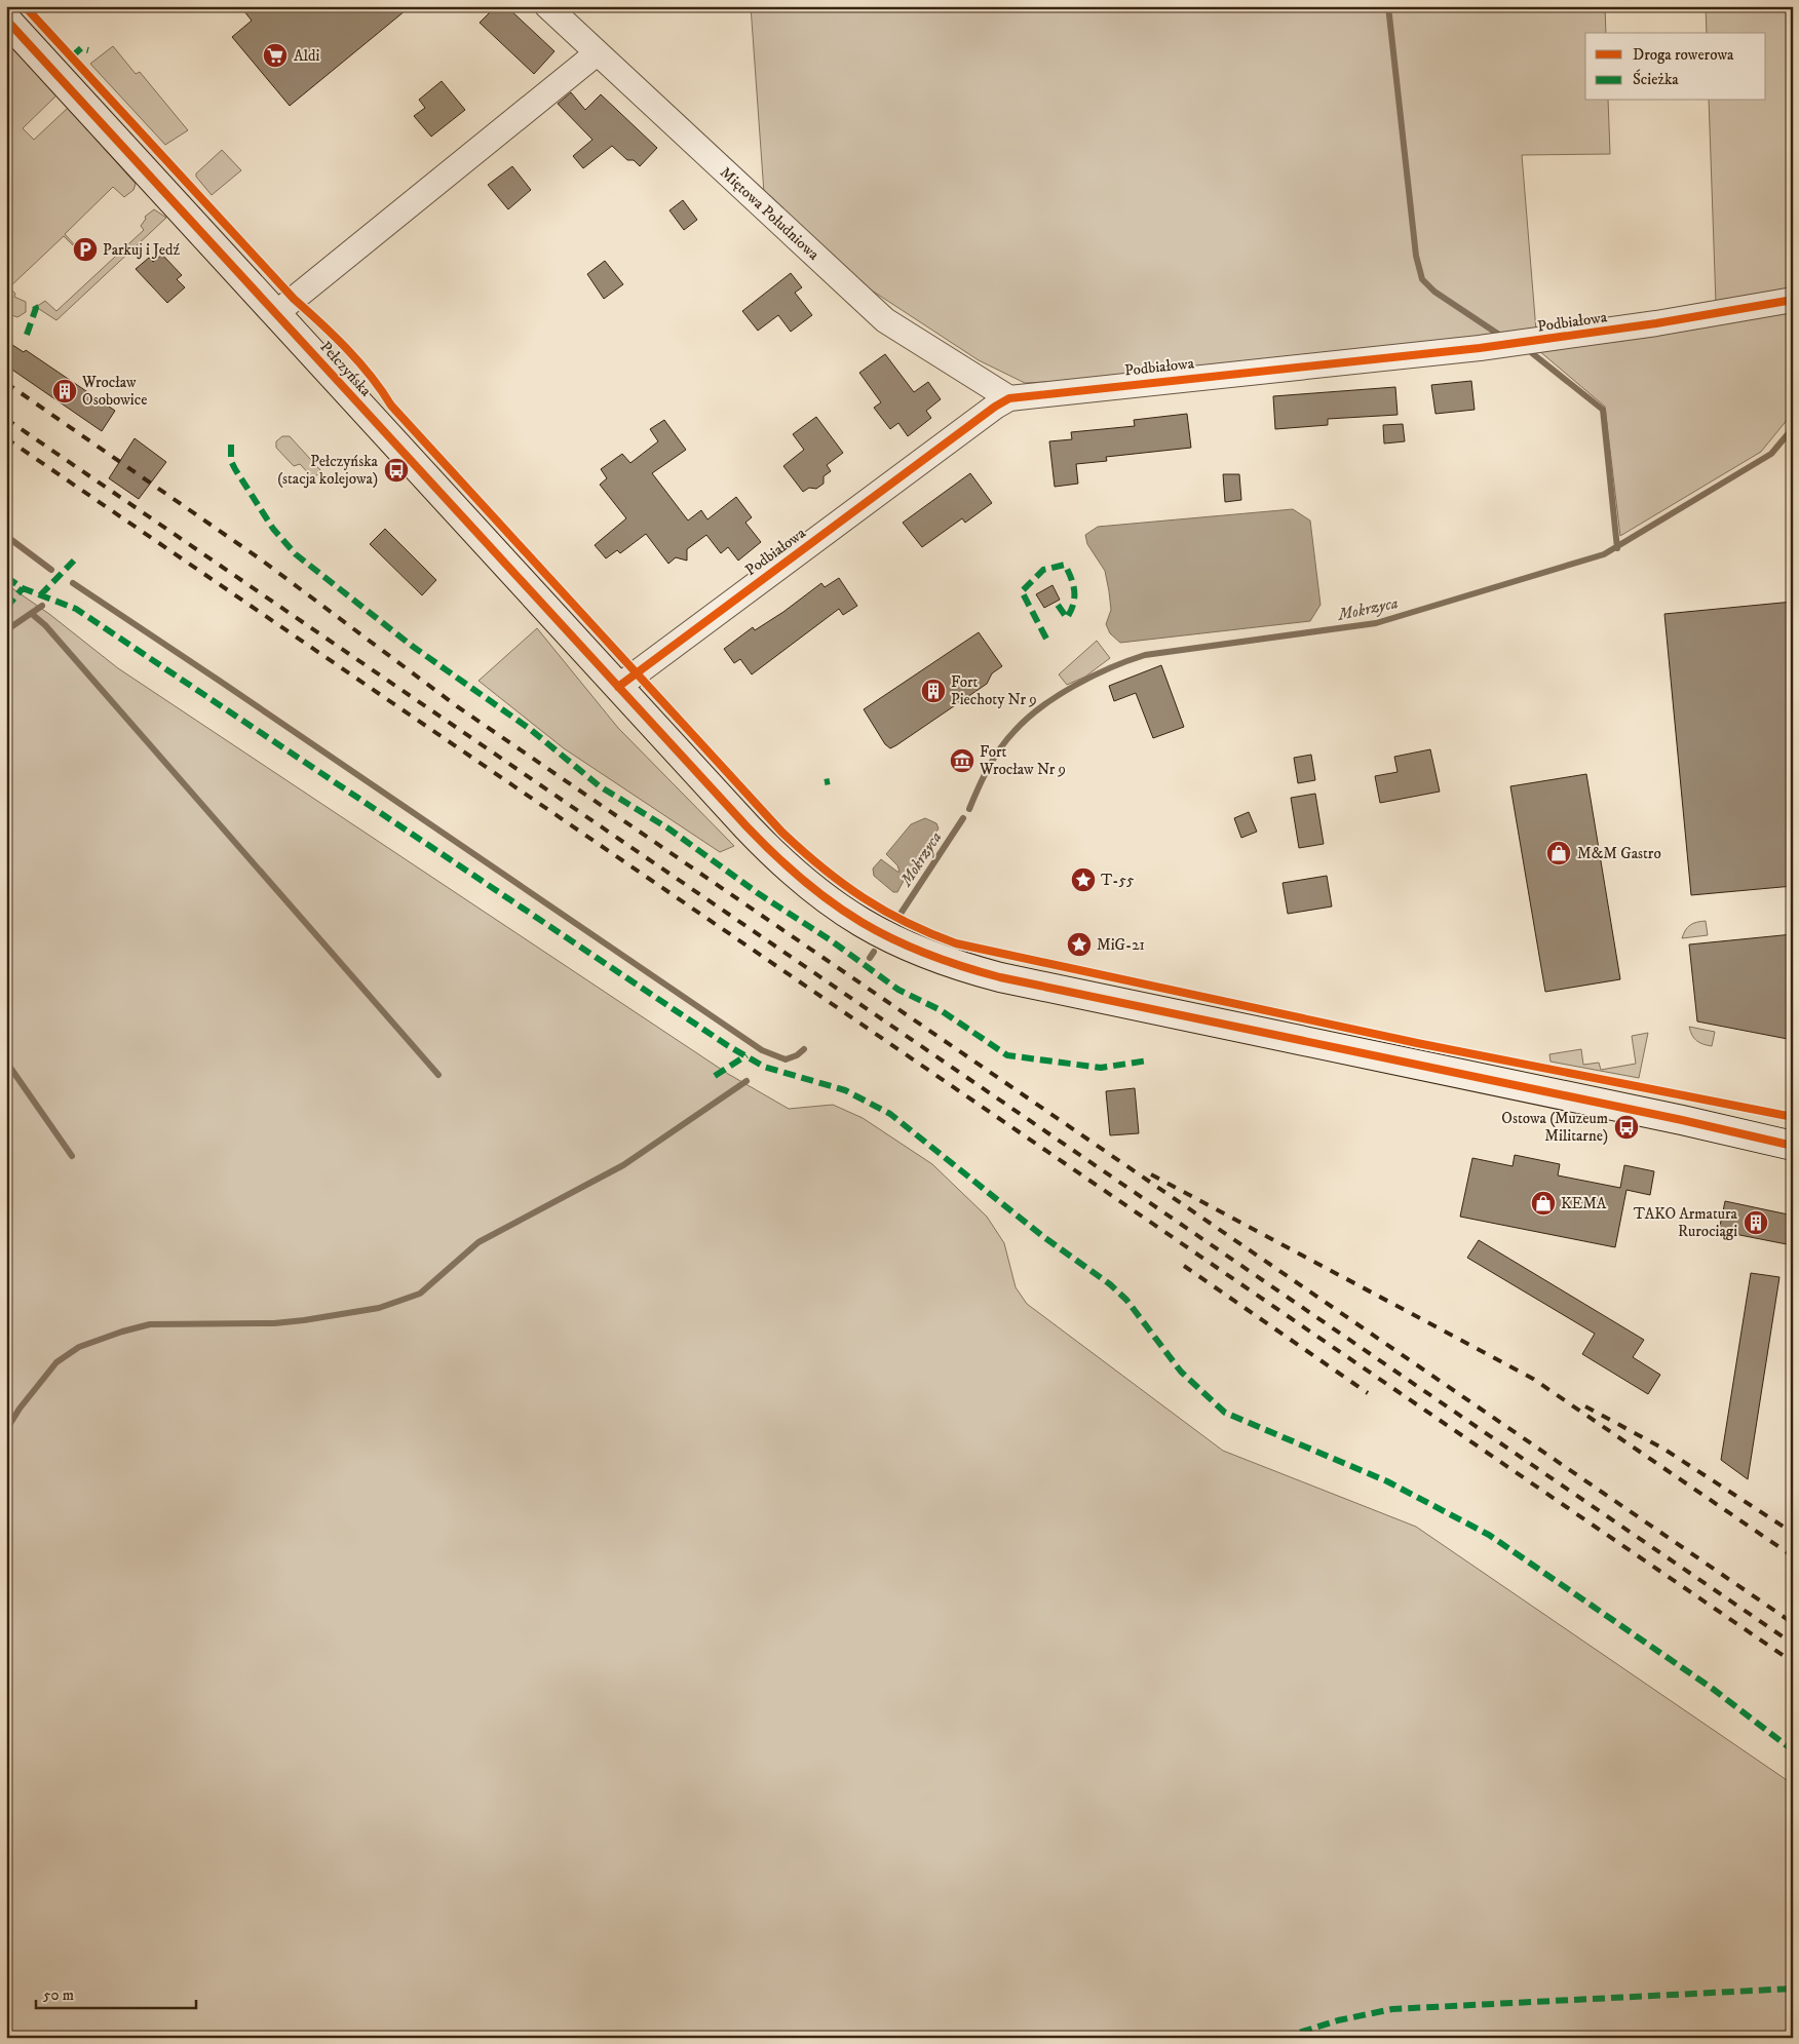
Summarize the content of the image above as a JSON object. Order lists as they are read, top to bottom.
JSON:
{
  "streets": {
    "main road": ["Pełczyńska"],
    "street": ["Miętowa Południowa", "Podbiałowa"]
  },
  "crossings": [
    ["Miętowa Południowa", "Podbiałowa"],
    ["Podbiałowa", "Pełczyńska"]
  ],
  "water": ["Mokrzyca"],
  "places": {
    "supermarket": ["Aldi"],
    "parking": ["Parkuj i Jedź"],
    "building": ["Wrocław Osobowice", "Fort Piechoty Nr 9", "TAKO Armatura Rurociągi"],
    "bus stop": ["Pełczyńska (stacja kolejowa)", "Ostowa (Muzeum Militarne)"],
    "museum": ["Fort Wrocław Nr 9"],
    "shop": ["M&M Gastro", "KEMA"],
    "place": ["T-55", "MiG-21"]
  },
  "legend": ["Droga rowerowa", "Ścieżka"],
  "scale_bar": "50 m"
}
